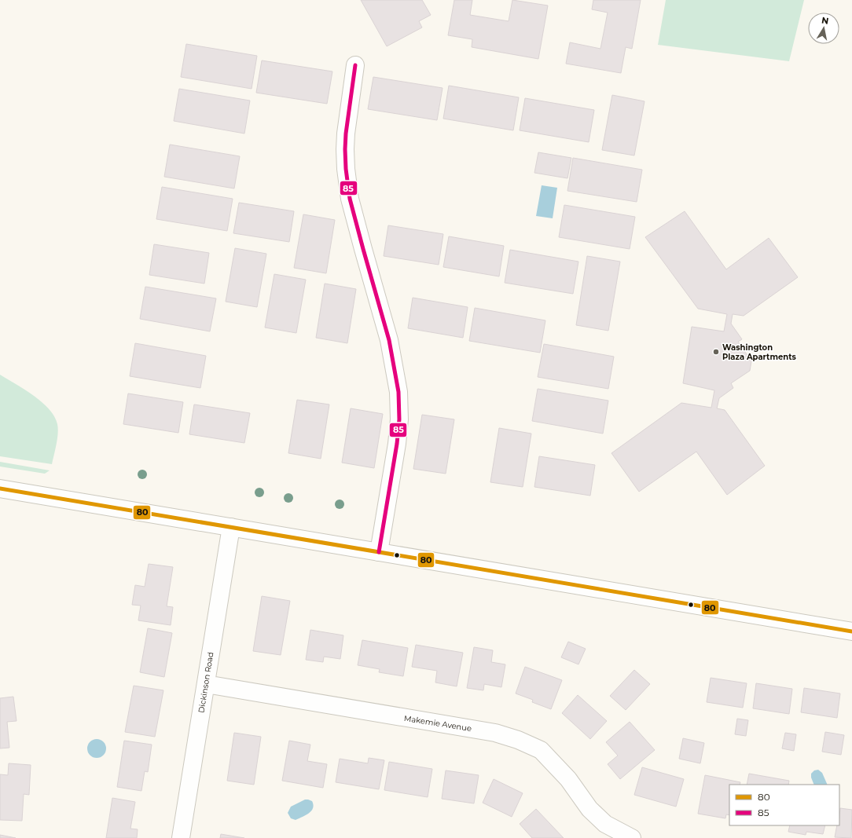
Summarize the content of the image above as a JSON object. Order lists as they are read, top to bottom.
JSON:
{
  "streets": {
    "street": ["Dickinson Road", "Makemie Avenue"]
  },
  "crossings": [
    ["Dickinson Road", "Makemie Avenue"]
  ],
  "places": ["Washington Plaza Apartments"],
  "lines": ["transit line 85", "transit line 80"],
  "legend": ["80", "85"],
  "north": "top"
}
